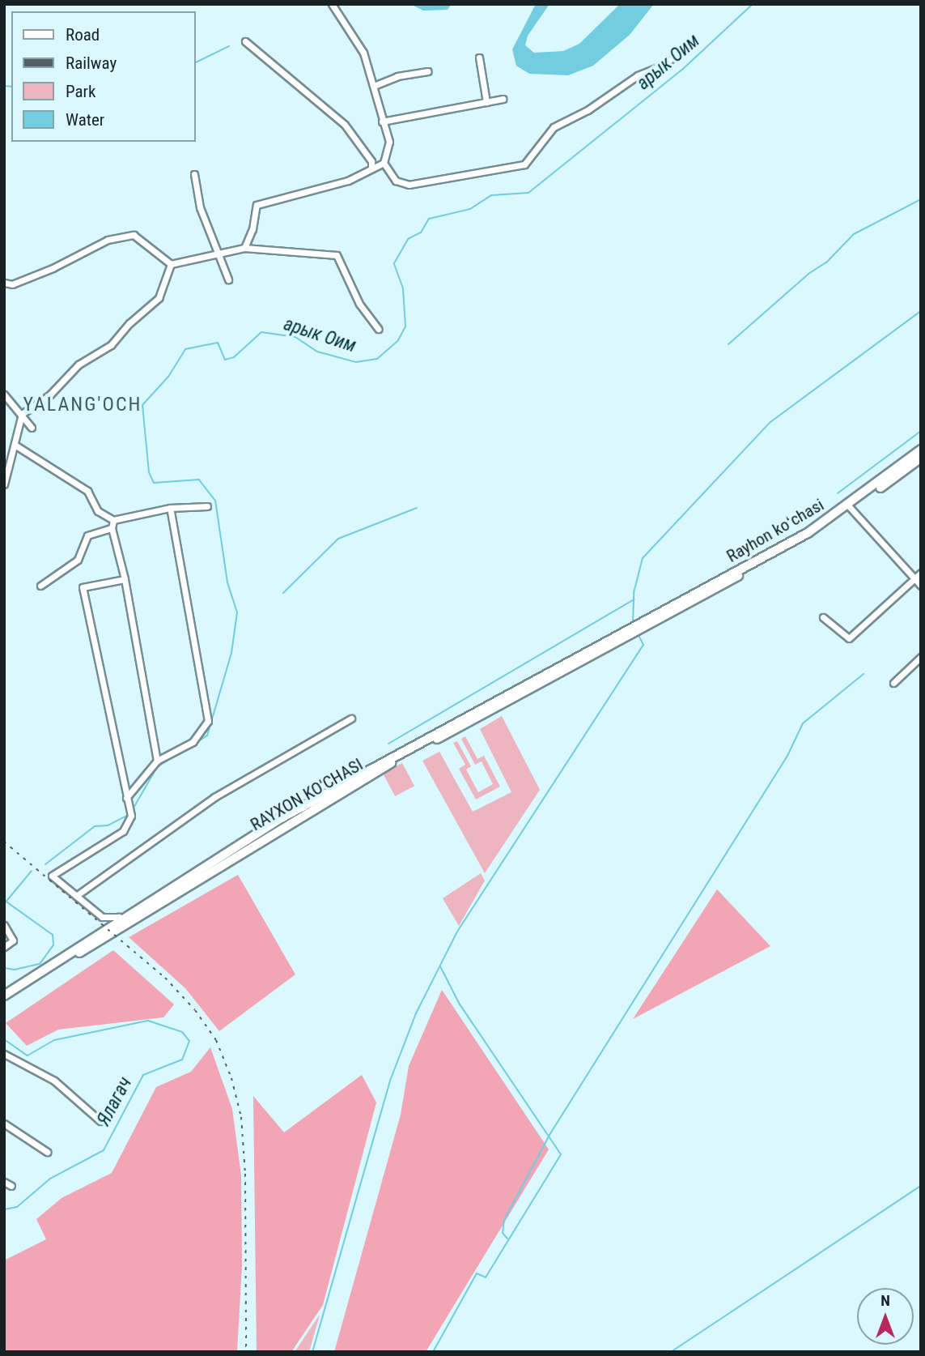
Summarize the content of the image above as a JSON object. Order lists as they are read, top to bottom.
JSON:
{
  "streets": {
    "main road": ["Rayhon koʻchasi", "RAYXON KO'CHASI"]
  },
  "crossings": [
    ["Rayhon koʻchasi", "RAYXON KO'CHASI"]
  ],
  "districts": ["YALANG'OCH"],
  "water": ["арык Оим", "Ялагач"],
  "legend": [
    "Road",
    "Railway",
    "Park",
    "Water"
  ],
  "north": "top"
}
